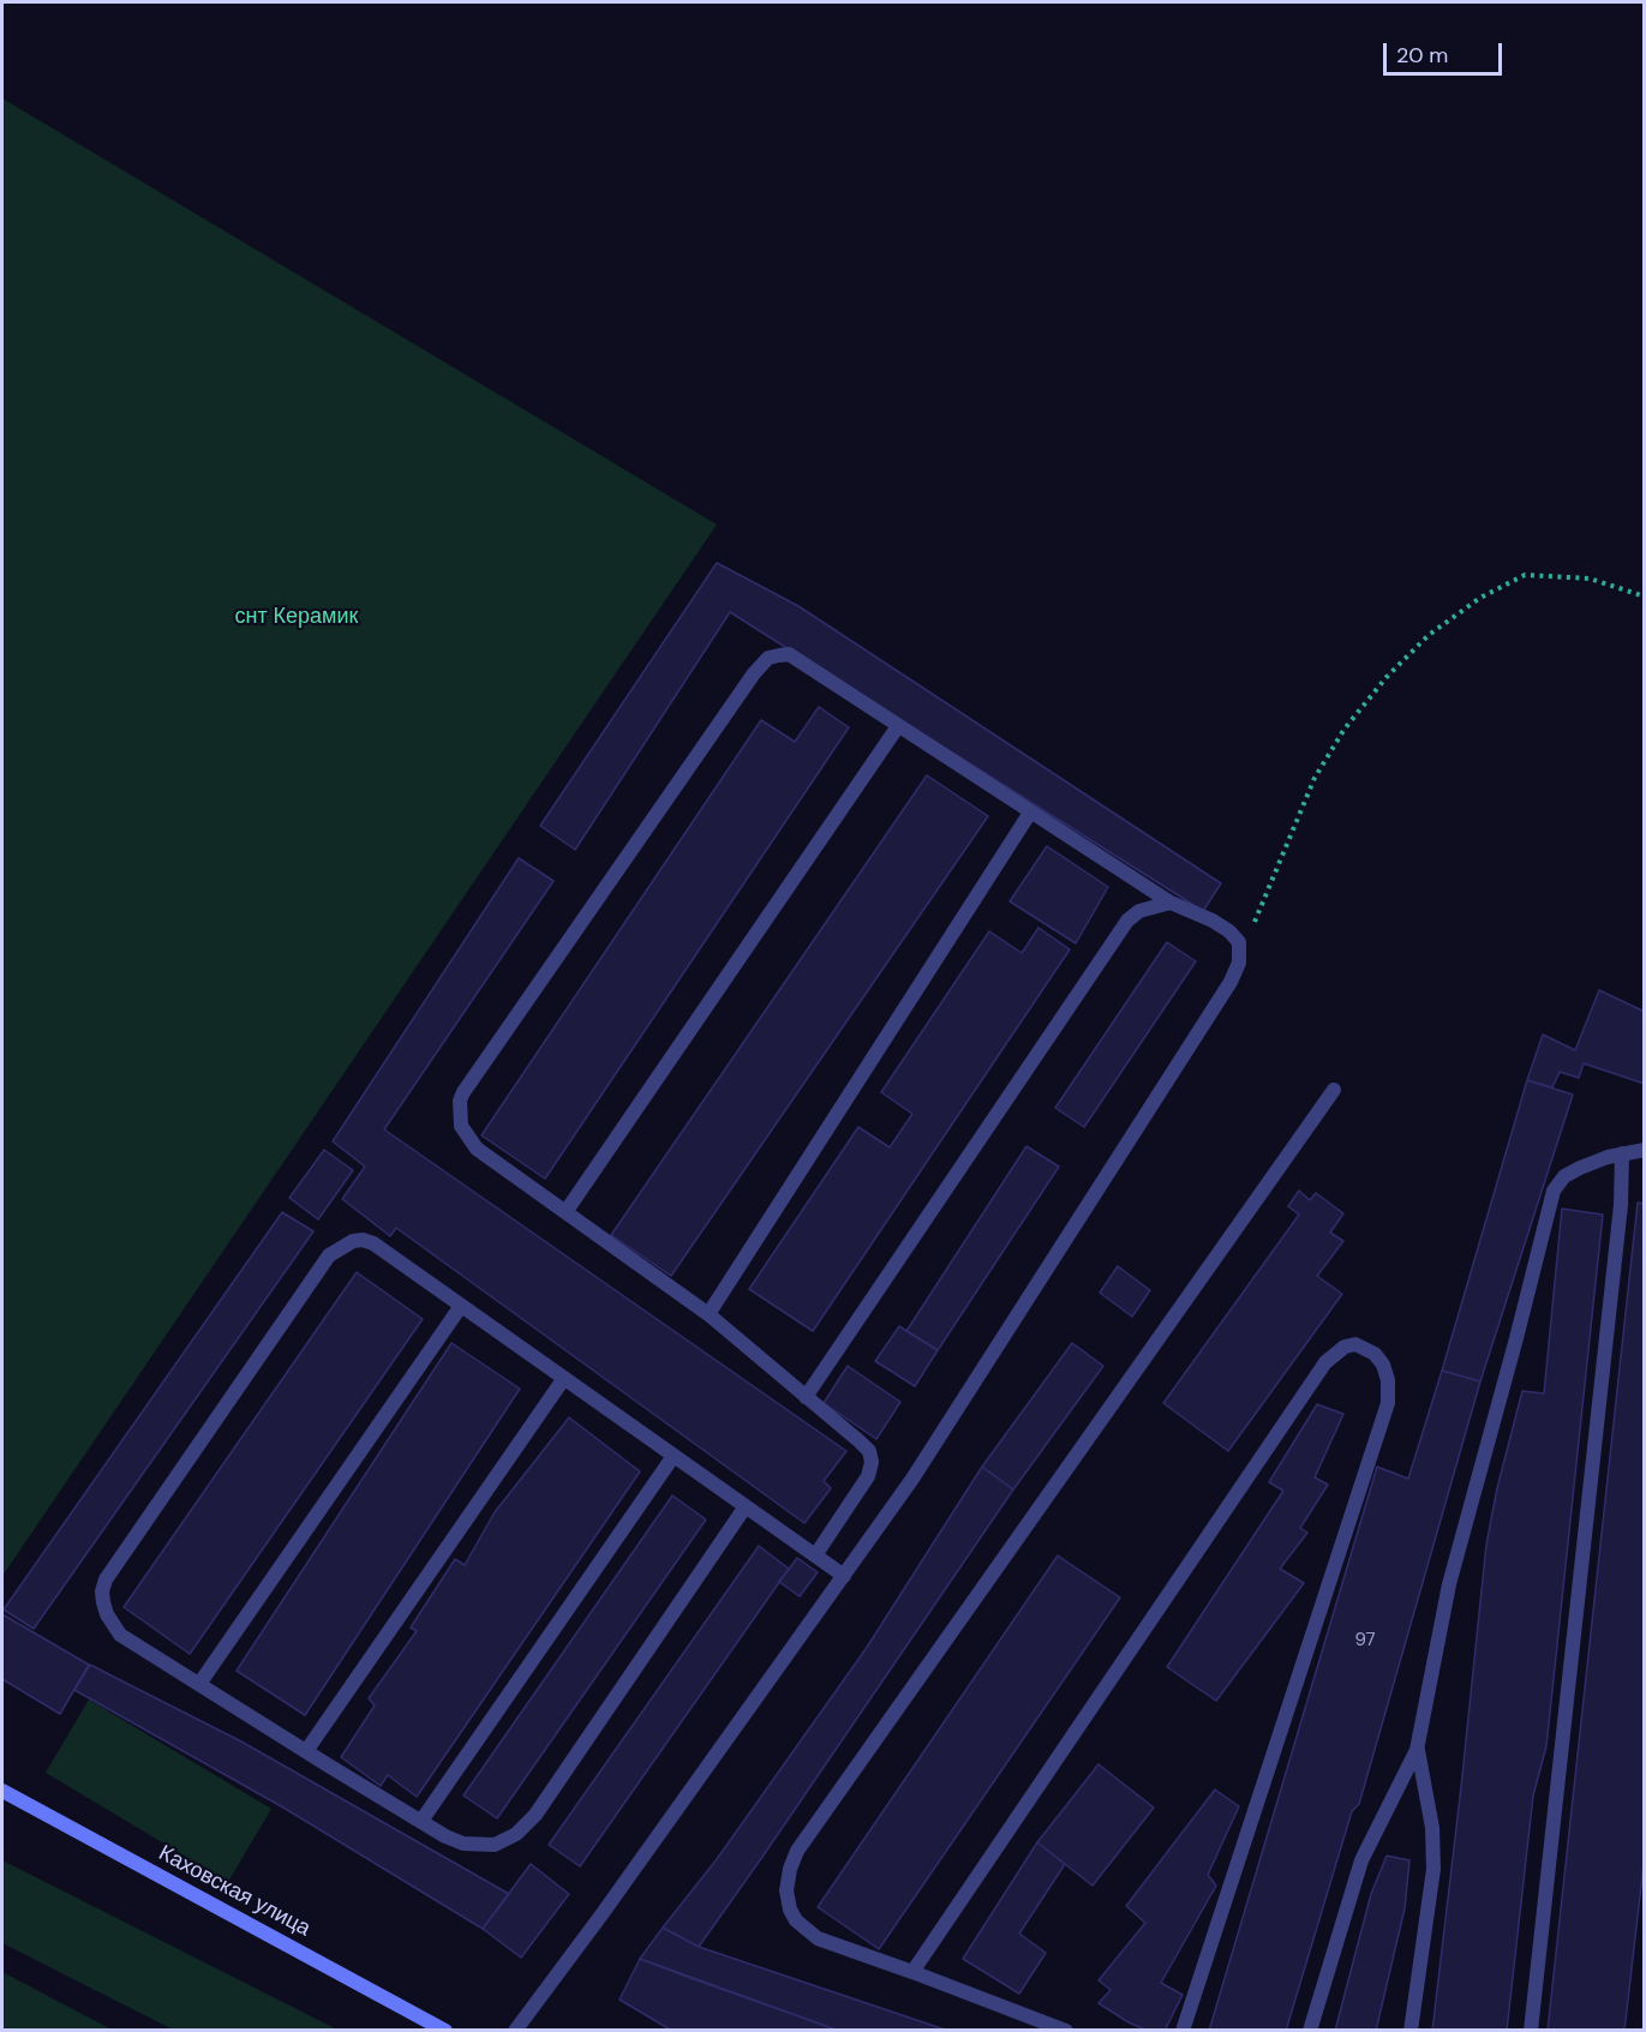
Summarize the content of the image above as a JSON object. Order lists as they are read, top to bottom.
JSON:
{
  "streets": {
    "main road": ["Каховская улица"]
  },
  "parks": ["снт Керамик"],
  "house_numbers": ["97"],
  "scale_bar": "20 m"
}
